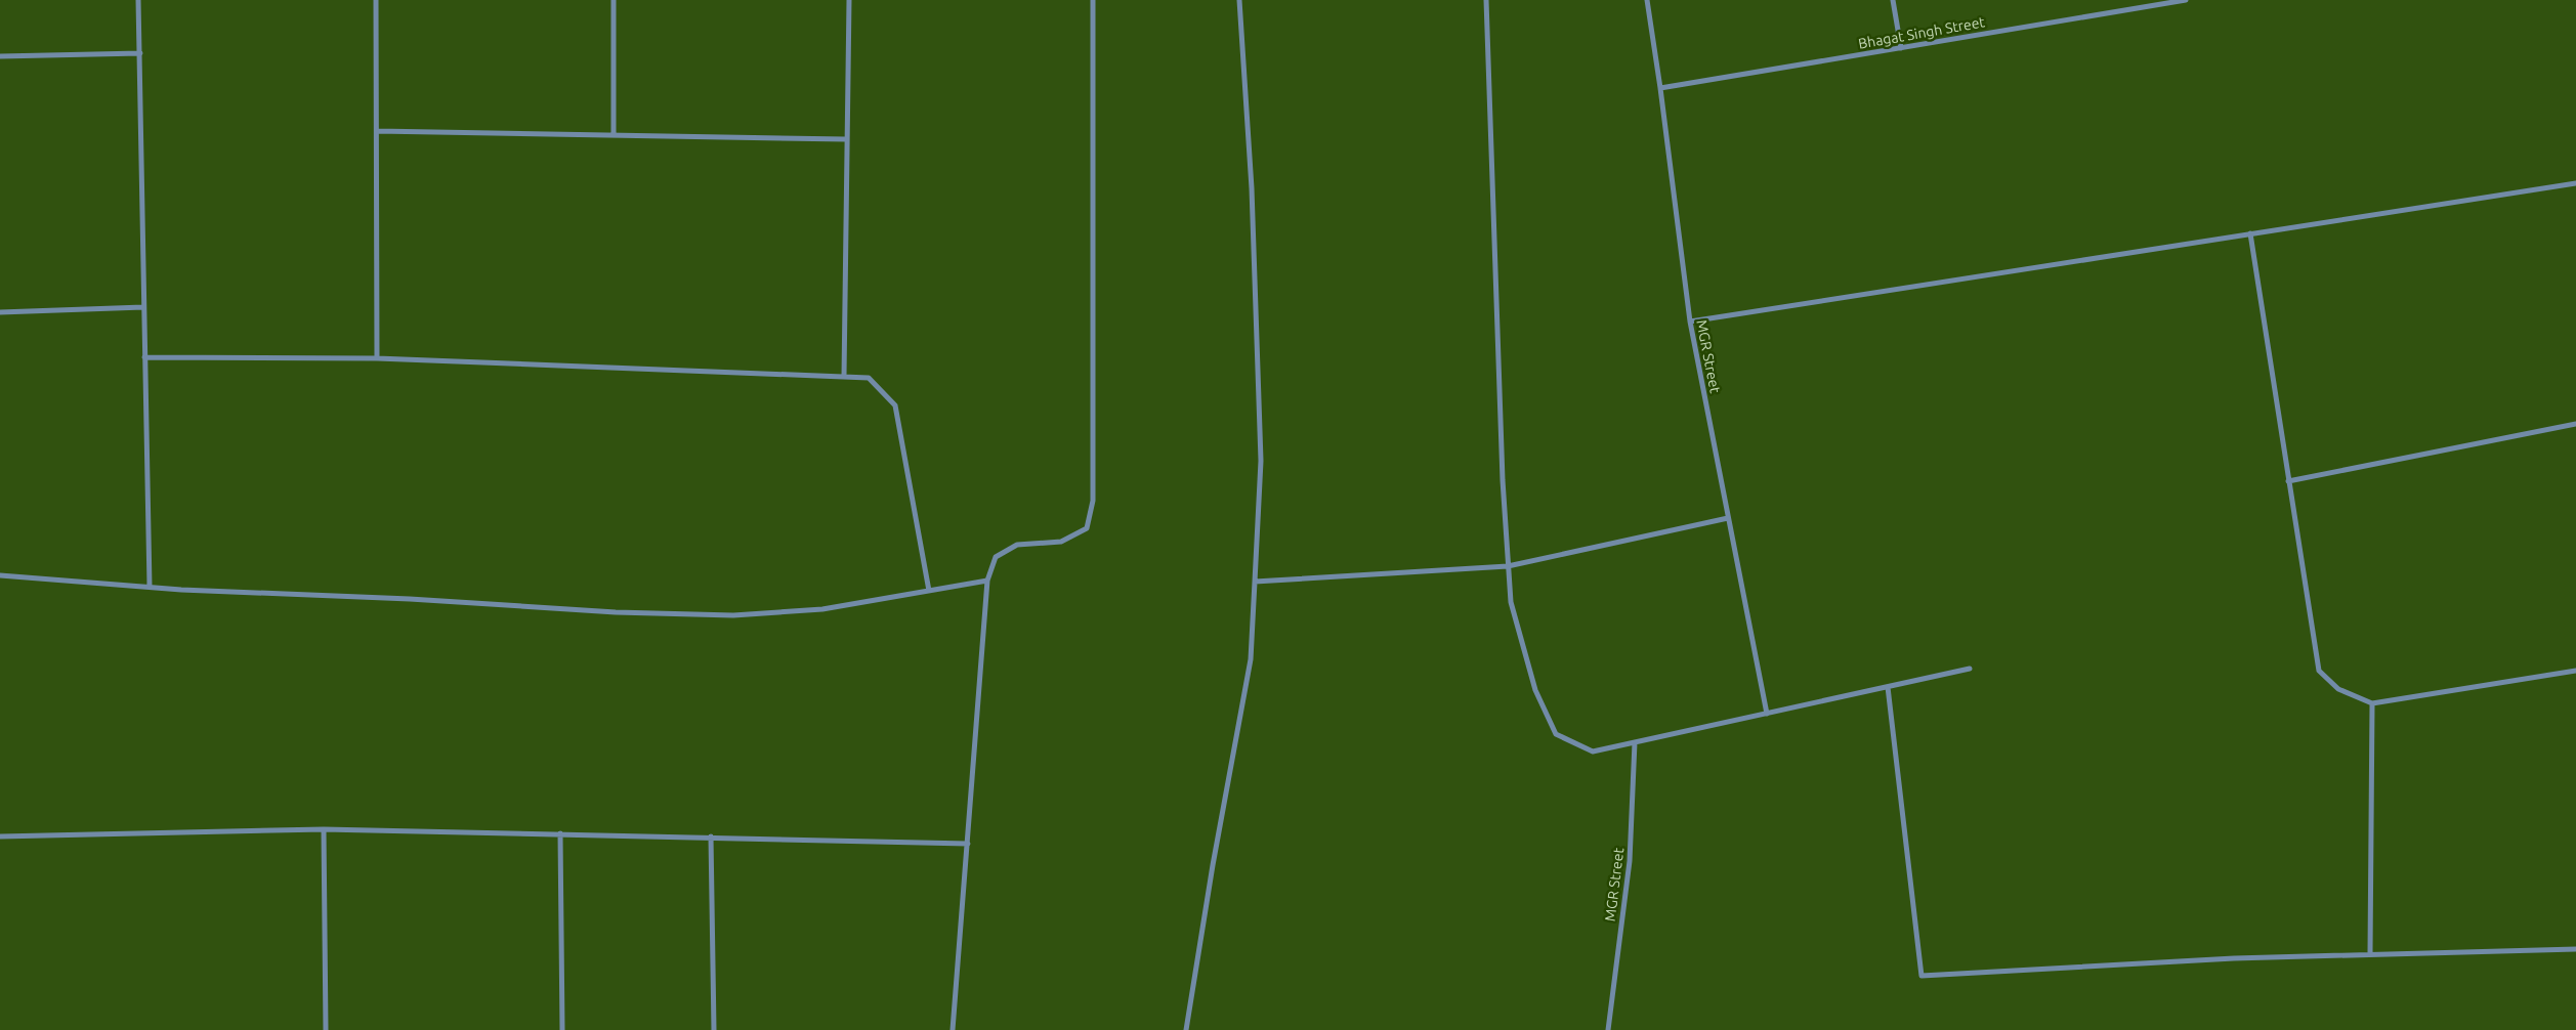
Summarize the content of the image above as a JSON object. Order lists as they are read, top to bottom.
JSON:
{
  "streets": {
    "street": ["Bhagat Singh Street", "MGR Street"]
  },
  "crossings": [
    ["Bhagat Singh Street", "MGR Street"]
  ]
}
